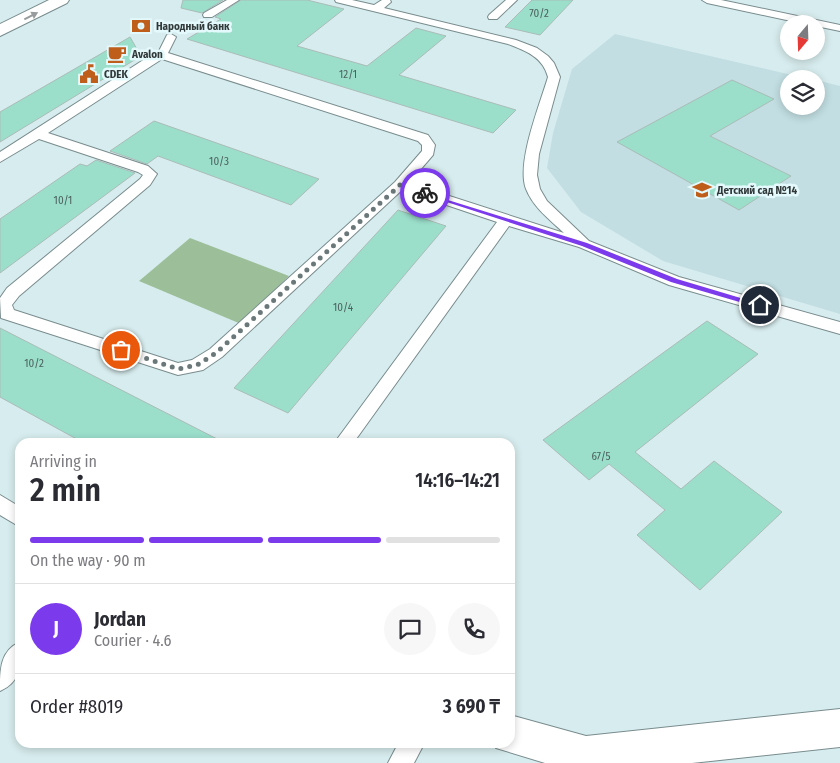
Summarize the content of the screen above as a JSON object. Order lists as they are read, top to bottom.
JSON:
{
  "places": {
    "bank": ["Народный банк"],
    "cafe": ["Avalon"],
    "public building": ["CDEK"],
    "school or university": ["Детский сад №14"]
  },
  "house_numbers": [
    "70/2",
    "12/1",
    "10/3",
    "10/1",
    "10/4",
    "10/2",
    "67/5"
  ],
  "north": "bottom",
  "page": {
    "heading": ["2 min", "Arriving in", "14:16–14:21"],
    "panel": [
      "Jordan",
      "Courier · 4.6",
      "Order #8019",
      "3 690 ₸"
    ],
    "bar": "On the way · 90 m",
    "round": "J"
  }
}
